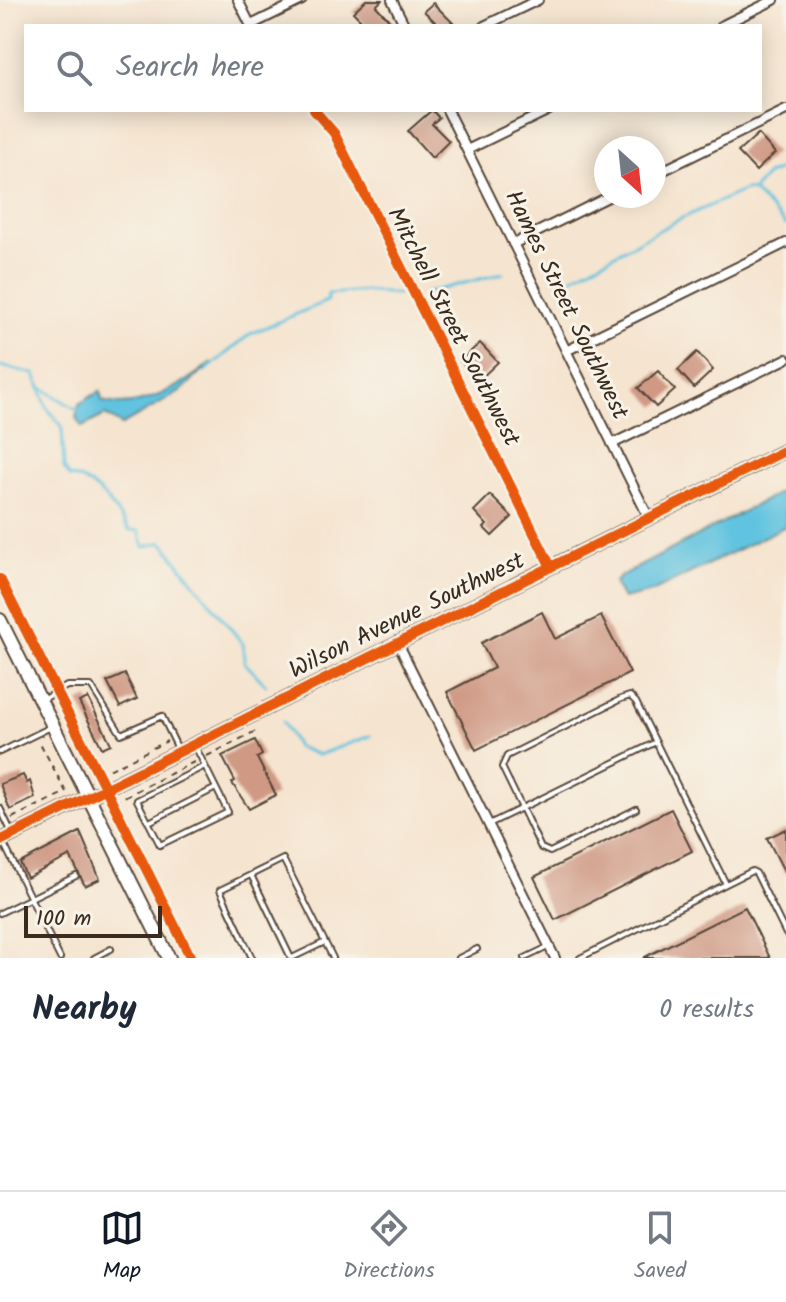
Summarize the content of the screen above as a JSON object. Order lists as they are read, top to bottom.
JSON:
{
  "streets": {
    "street": ["Hames Street Southwest", "Mitchell Street Southwest", "Wilson Avenue Southwest"]
  },
  "crossings": [
    ["Hames Street Southwest", "Wilson Avenue Southwest"],
    ["Mitchell Street Southwest", "Wilson Avenue Southwest"]
  ],
  "scale_bar": "100 m",
  "north": "bottom right",
  "page": {
    "search": "Search here",
    "scale": "100 m",
    "heading": ["Nearby", "0 results"],
    "nav": ["Map", "Directions", "Saved"]
  }
}
